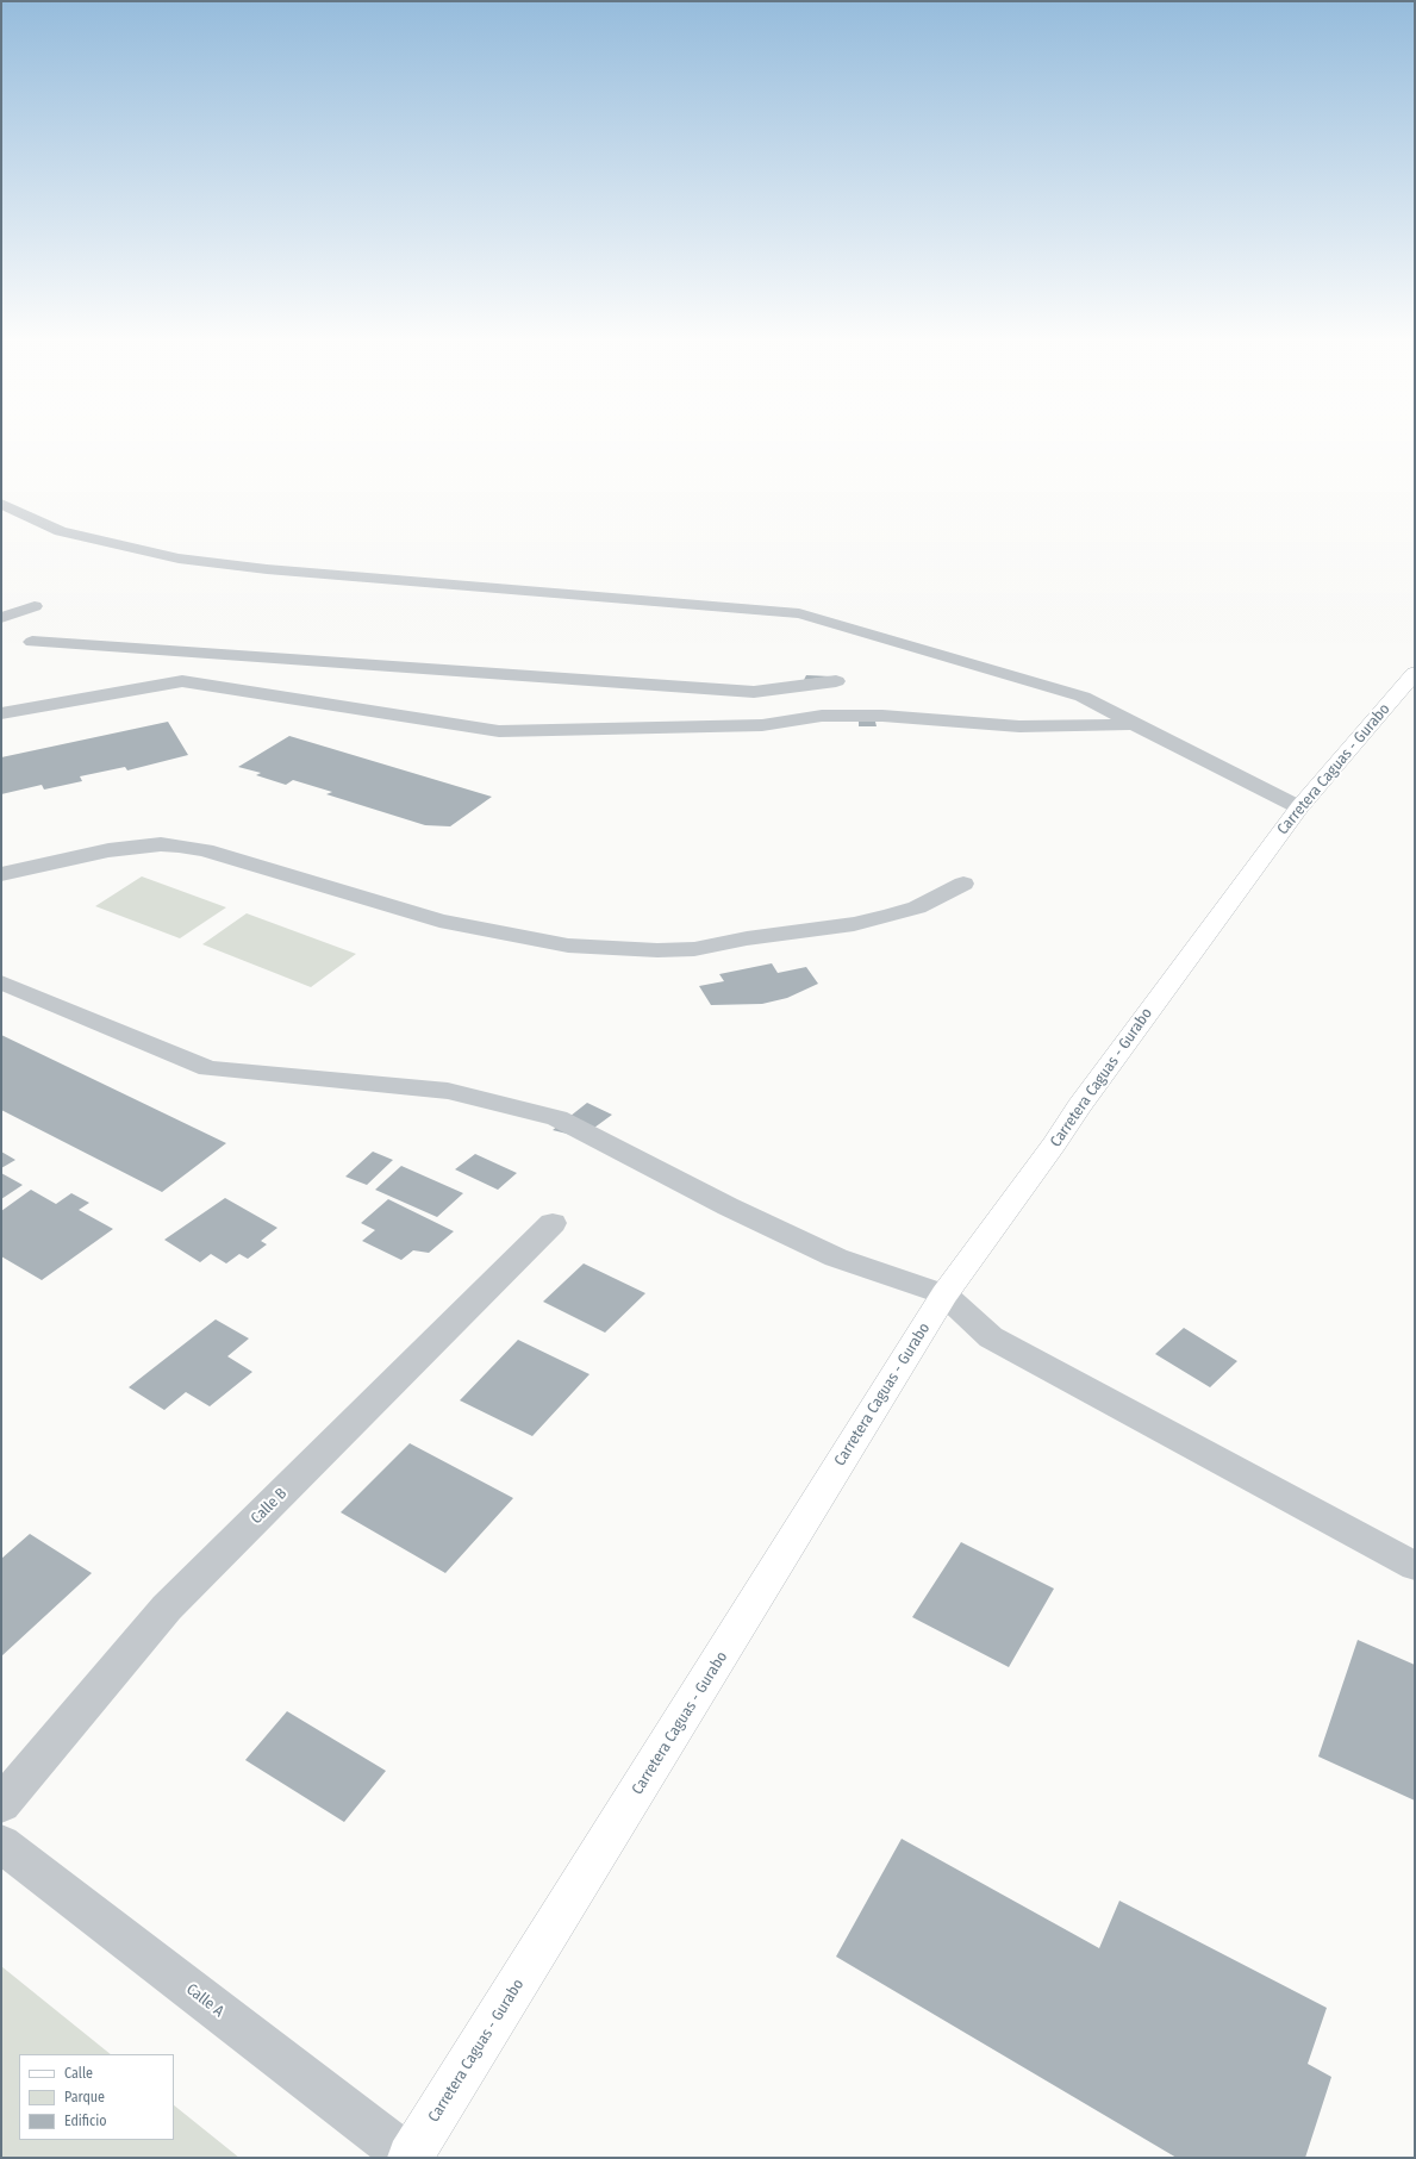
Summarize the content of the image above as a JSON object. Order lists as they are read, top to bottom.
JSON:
{
  "streets": {
    "main road": ["Carretera Caguas - Gurabo"],
    "street": ["Calle B", "Calle A"]
  },
  "crossings": [
    ["Carretera Caguas - Gurabo", "Calle A"]
  ],
  "legend": ["Calle", "Parque", "Edificio"]
}
